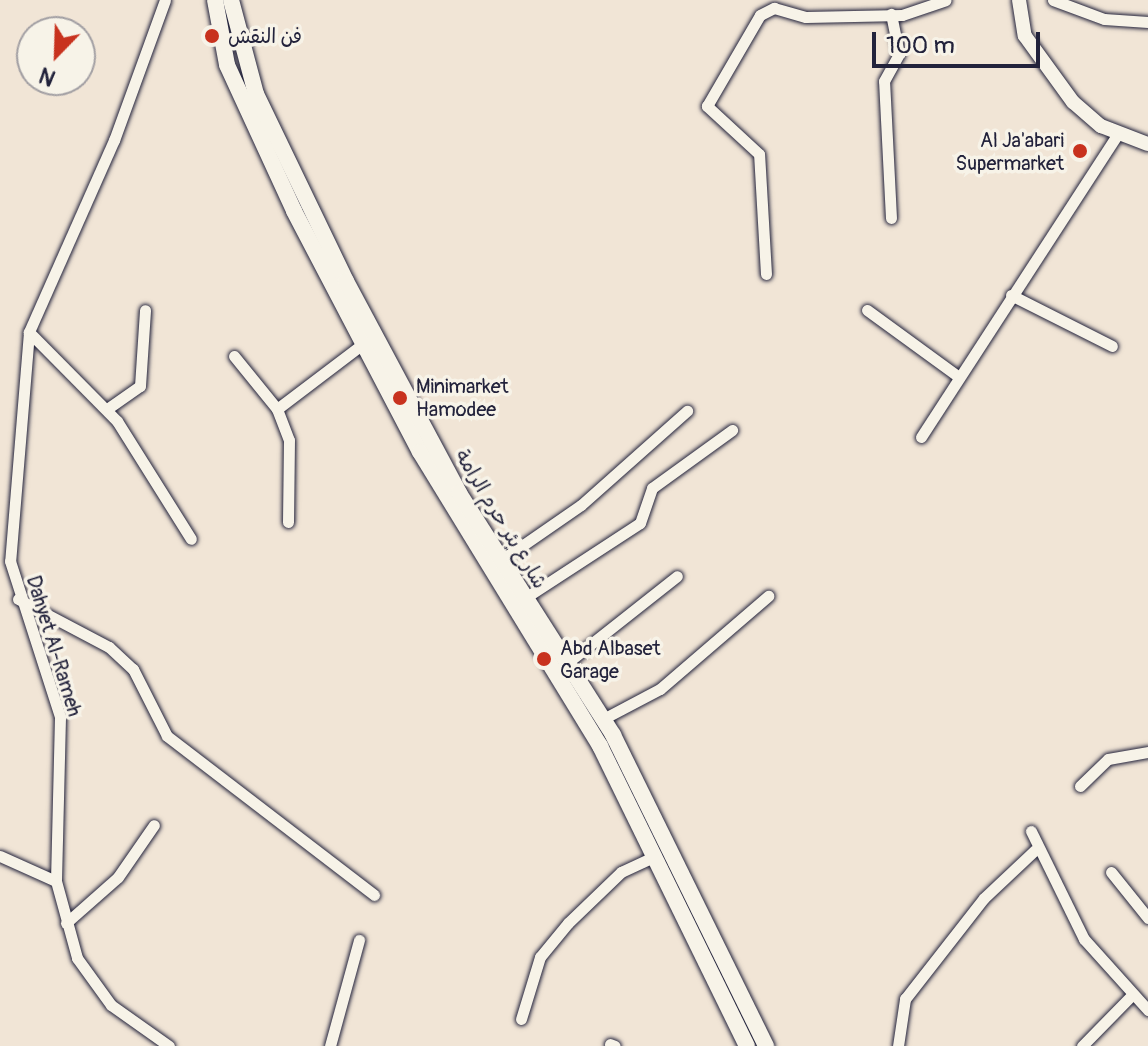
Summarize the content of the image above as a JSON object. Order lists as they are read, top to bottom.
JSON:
{
  "streets": {
    "main road": ["شارع بئر حرم الرامة"],
    "street": ["Dahyet Al-Rameh"]
  },
  "places": [
    "فن النقش",
    "Al Ja'abari Supermarket",
    "Minimarket Hamodee",
    "Abd Albaset Garage"
  ],
  "scale_bar": "100 m",
  "north": "bottom left"
}
